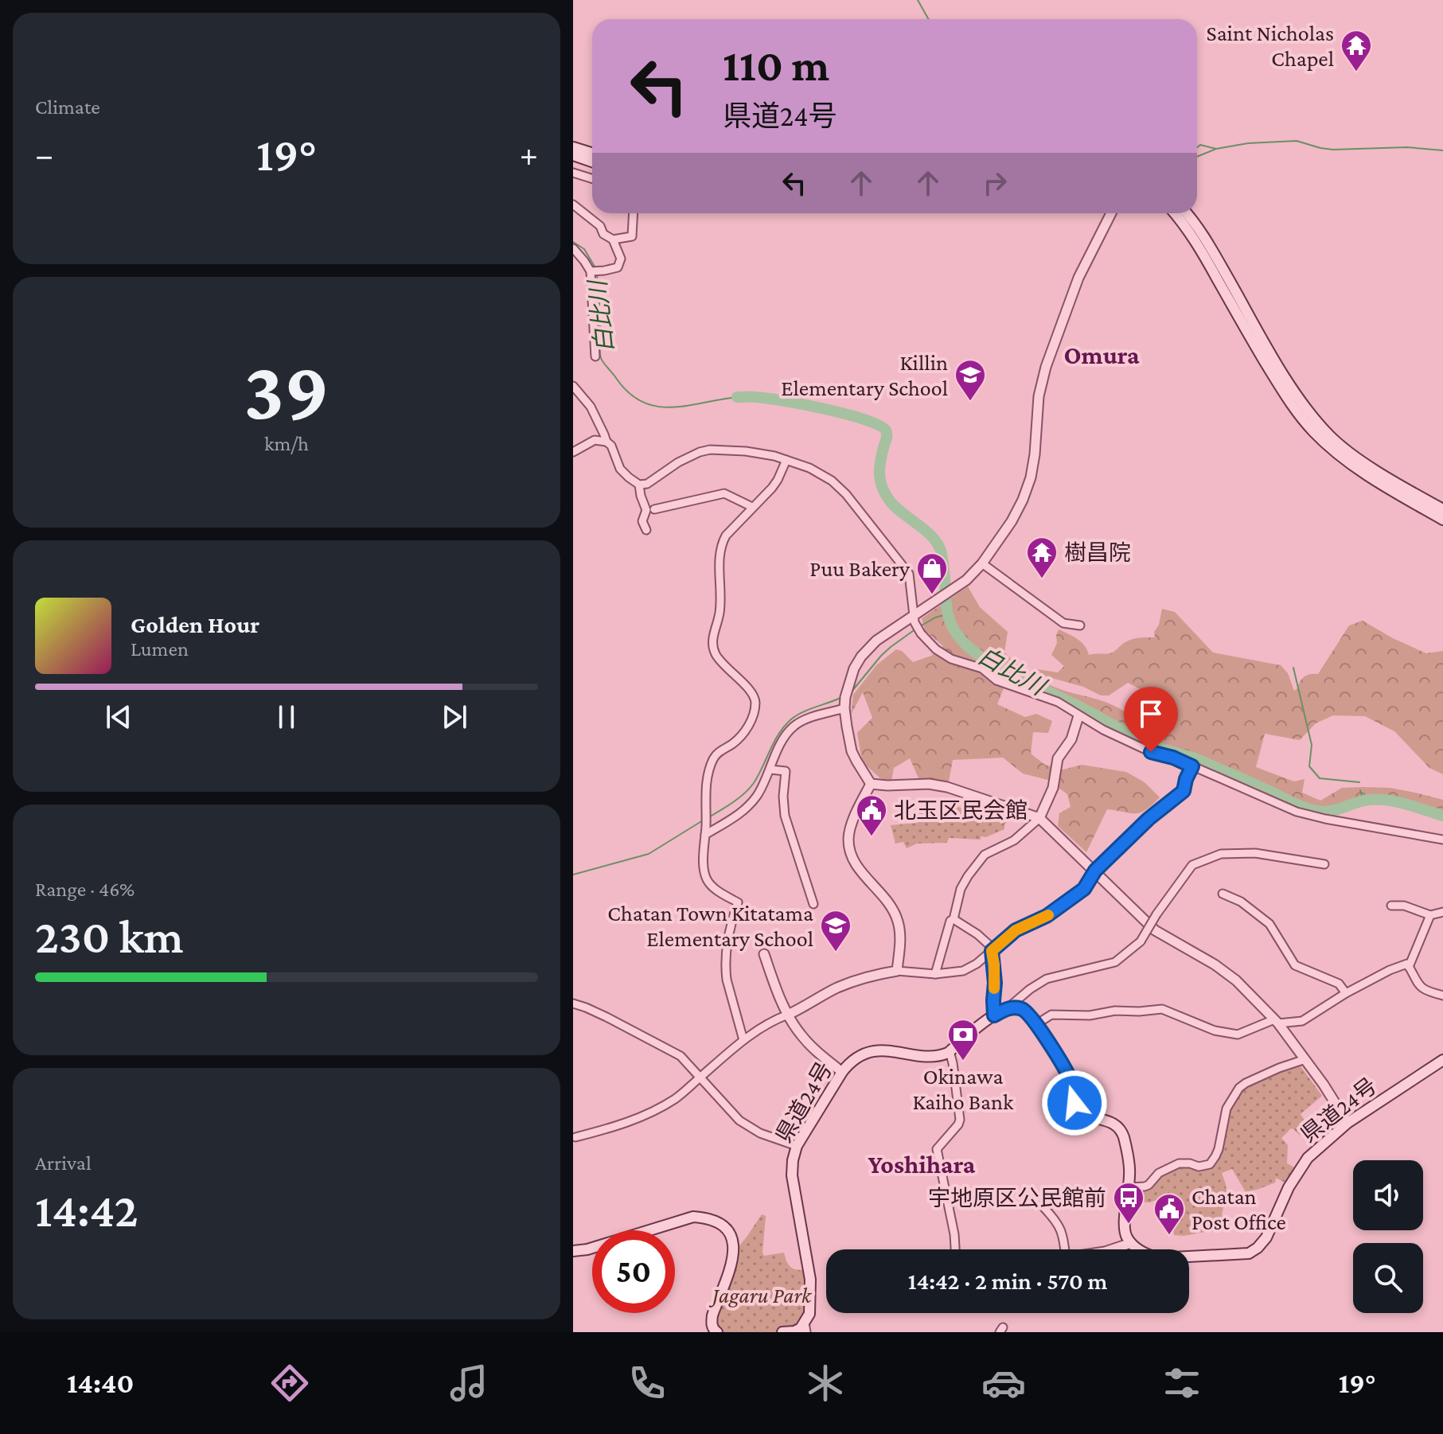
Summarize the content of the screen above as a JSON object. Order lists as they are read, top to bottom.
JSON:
{
  "streets": {
    "main road": ["県道24号"]
  },
  "districts": ["Omura", "Yoshihara"],
  "water": ["白比川"],
  "parks": ["Jagaru Park"],
  "places": {
    "temple": ["Saint Nicholas Chapel", "樹昌院"],
    "school or university": ["Killin Elementary School", "Chatan Town Kitatama Elementary School"],
    "shop": ["Puu Bakery"],
    "public building": ["北玉区民会館", "Chatan Post Office"],
    "bank": ["Okinawa Kaiho Bank"],
    "bus stop": ["宇地原区公民館前"]
  },
  "page": {
    "tile": [
      "Climate",
      ["39", "km/h"],
      ["Range · 46%", "230 km"],
      ["Arrival", "14:42"]
    ],
    "turn": ["110 m", "県道24号"],
    "heat": ["−", "19°", "+"],
    "song": ["Golden Hour", "Lumen"],
    "limit": "50",
    "trip": "14:42 · 2 min · 570 m",
    "tabs": ["14:40", "19°"]
  }
}
